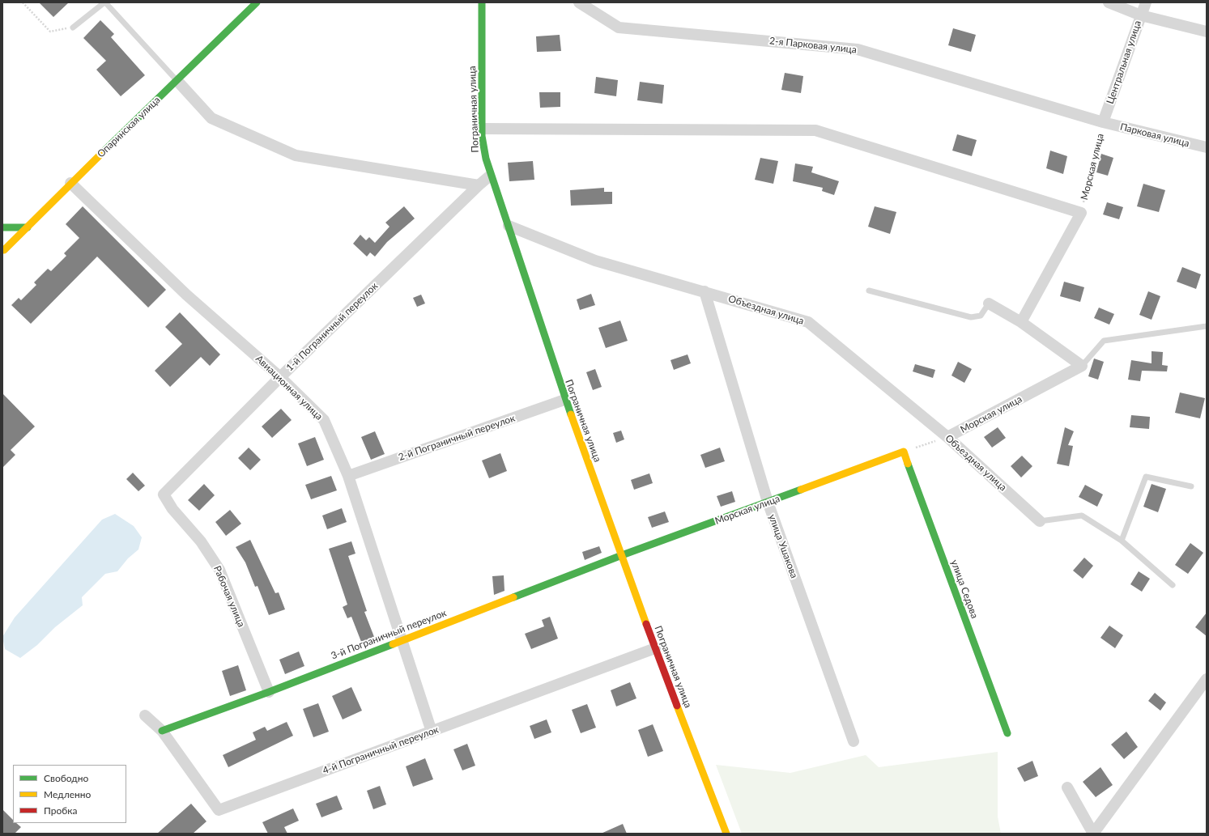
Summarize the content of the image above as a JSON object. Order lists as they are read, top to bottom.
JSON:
{
  "streets": {
    "street": [
      "2-я Парковая улица",
      "Центральная улица",
      "Пограничная улица",
      "Опаринская улица",
      "Парковая улица",
      "Морская улица",
      "Объездная улица",
      "1-й Пограничный переулок",
      "Авиационная улица",
      "2-й Пограничный переулок",
      "улица Ушакова",
      "улица Седова",
      "Рабочая улица",
      "3-й Пограничный переулок",
      "4-й Пограничный переулок"
    ]
  },
  "crossings": [
    ["2-я Парковая улица", "Центральная улица"],
    ["2-я Парковая улица", "Парковая улица"],
    ["2-я Парковая улица", "Морская улица"],
    ["Центральная улица", "Парковая улица"],
    ["Центральная улица", "Морская улица"],
    ["Пограничная улица", "Морская улица"],
    ["Пограничная улица", "Объездная улица"],
    ["Пограничная улица", "1-й Пограничный переулок"],
    ["Пограничная улица", "2-й Пограничный переулок"],
    ["Пограничная улица", "3-й Пограничный переулок"],
    ["Пограничная улица", "4-й Пограничный переулок"],
    ["Опаринская улица", "Авиационная улица"],
    ["Парковая улица", "Морская улица"],
    ["Морская улица", "Объездная улица"],
    ["Морская улица", "улица Ушакова"],
    ["Морская улица", "улица Седова"],
    ["Морская улица", "3-й Пограничный переулок"],
    ["Объездная улица", "улица Ушакова"],
    ["1-й Пограничный переулок", "Авиационная улица"],
    ["1-й Пограничный переулок", "Рабочая улица"],
    ["Авиационная улица", "2-й Пограничный переулок"],
    ["Авиационная улица", "3-й Пограничный переулок"],
    ["Авиационная улица", "4-й Пограничный переулок"],
    ["Рабочая улица", "3-й Пограничный переулок"],
    ["3-й Пограничный переулок", "4-й Пограничный переулок"]
  ],
  "legend": ["Свободно", "Медленно", "Пробка"]
}
